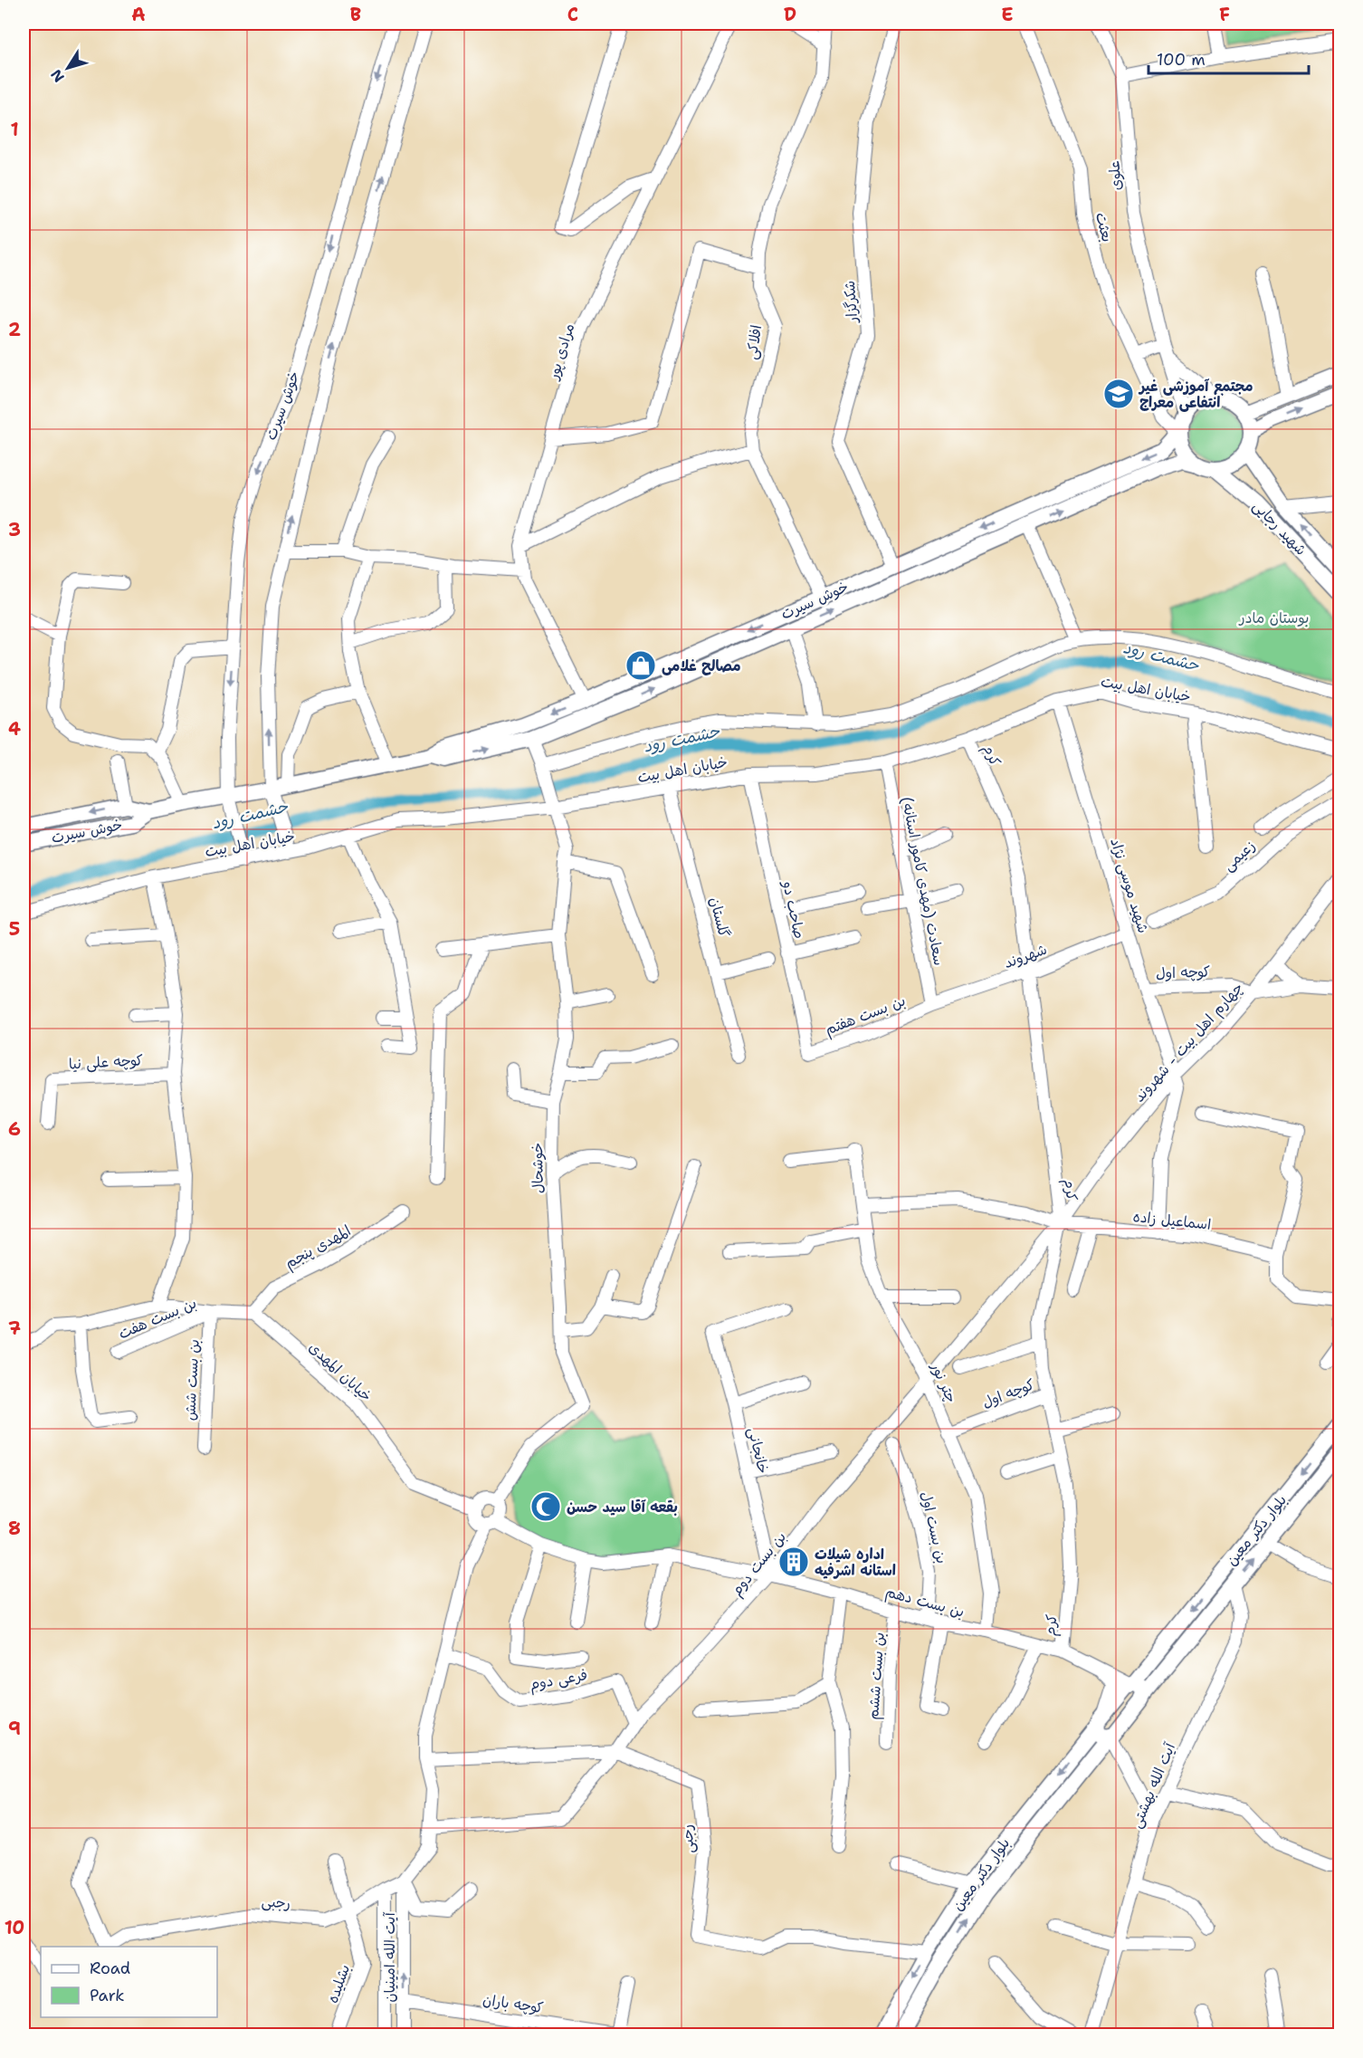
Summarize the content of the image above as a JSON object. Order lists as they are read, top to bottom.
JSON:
{
  "streets": {
    "main road": ["خوش سیرت", "شهید رجایی", "بلوار دکتر معین"],
    "street": [
      "علوی",
      "بعثت",
      "شکرگزار",
      "افلاکی",
      "مرادی پور",
      "خیابان اهل بیت",
      "کرم",
      "زعیمی",
      "سعادت (مهدی کامور استانه)",
      "شهید موسی نژاد",
      "صاحب دو",
      "گلستان",
      "شهروند",
      "کوچه اول",
      "بن بست هفتم",
      "چهارم اهل بیت - شهروند",
      "کوچه علی نیا",
      "خوشحال",
      "اسماعیل زاده",
      "المهدی پنجم",
      "بن بست هفت",
      "خيابان المهدی",
      "بن بست شش",
      "چتر نور",
      "خانجانی",
      "بن بست اول",
      "بن بست دوم",
      "بن بست دهم",
      "بن بست ششم",
      "فرعی دوم",
      "آیت الله بهشتی",
      "رجبی",
      "آیت الله امینیان",
      "بشلیده",
      "کوچه باران"
    ]
  },
  "crossings": [
    ["علوی", "بعثت"],
    ["علوی", "خوش سیرت"],
    ["علوی", "شهید رجایی"],
    ["بعثت", "خوش سیرت"],
    ["بعثت", "شهید رجایی"],
    ["شکرگزار", "خوش سیرت"],
    ["افلاکی", "خوش سیرت"],
    ["مرادی پور", "خوش سیرت"],
    ["خوش سیرت", "شهید رجایی"],
    ["خوش سیرت", "خوشحال"],
    ["خیابان اهل بیت", "کرم"],
    ["خیابان اهل بیت", "سعادت (مهدی کامور استانه)"],
    ["خیابان اهل بیت", "شهید موسی نژاد"],
    ["خیابان اهل بیت", "صاحب دو"],
    ["خیابان اهل بیت", "گلستان"],
    ["خیابان اهل بیت", "خوشحال"],
    ["کرم", "شهروند"],
    ["کرم", "کوچه اول"],
    ["کرم", "چهارم اهل بیت - شهروند"],
    ["کرم", "اسماعیل زاده"],
    ["کرم", "بن بست دوم"],
    ["کرم", "بن بست دهم"],
    ["سعادت (مهدی کامور استانه)", "شهروند"],
    ["سعادت (مهدی کامور استانه)", "بن بست هفتم"],
    ["شهید موسی نژاد", "شهروند"],
    ["شهید موسی نژاد", "کوچه اول"],
    ["شهید موسی نژاد", "چهارم اهل بیت - شهروند"],
    ["شهید موسی نژاد", "اسماعیل زاده"],
    ["صاحب دو", "بن بست هفتم"],
    ["شهروند", "بن بست هفتم"],
    ["کوچه اول", "چهارم اهل بیت - شهروند"],
    ["کوچه اول", "چتر نور"],
    ["چهارم اهل بیت - شهروند", "اسماعیل زاده"],
    ["چهارم اهل بیت - شهروند", "بن بست دوم"],
    ["خوشحال", "خيابان المهدی"],
    ["خوشحال", "بن بست دهم"],
    ["خوشحال", "رجبی"],
    ["اسماعیل زاده", "چتر نور"],
    ["اسماعیل زاده", "بن بست دوم"],
    ["المهدی پنجم", "خيابان المهدی"],
    ["بن بست هفت", "بن بست شش"],
    ["خيابان المهدی", "بن بست دهم"],
    ["خيابان المهدی", "رجبی"],
    ["چتر نور", "بن بست دوم"],
    ["چتر نور", "بن بست دهم"],
    ["خانجانی", "بن بست دوم"],
    ["خانجانی", "بن بست دهم"],
    ["بن بست اول", "بن بست دهم"],
    ["بلوار دکتر معین", "بن بست دهم"],
    ["بلوار دکتر معین", "آیت الله بهشتی"],
    ["بلوار دکتر معین", "رجبی"],
    ["بن بست دوم", "بن بست دهم"],
    ["بن بست دوم", "فرعی دوم"],
    ["بن بست دوم", "رجبی"],
    ["بن بست دهم", "بن بست ششم"],
    ["بن بست دهم", "رجبی"],
    ["فرعی دوم", "رجبی"],
    ["رجبی", "آیت الله امینیان"],
    ["رجبی", "بشلیده"],
    ["آیت الله امینیان", "کوچه باران"]
  ],
  "water": ["حشمت رود"],
  "parks": ["بوستان مادر"],
  "places": {
    "school or university": ["مجتمع آموزشی غیر انتفاعی معراج"],
    "shop": ["مصالح غلامی"],
    "mosque": ["بقعه آقا سید حسن"],
    "building": ["اداره شیلات استانه اشرفیه"]
  },
  "legend": ["Road", "Park"],
  "scale_bar": "100 m",
  "north": "bottom left",
  "grid": {
    "columns": [
      "A",
      "B",
      "C",
      "D",
      "E",
      "F"
    ],
    "rows": [
      "1",
      "2",
      "3",
      "4",
      "5",
      "6",
      "7",
      "8",
      "9",
      "10"
    ]
  }
}
